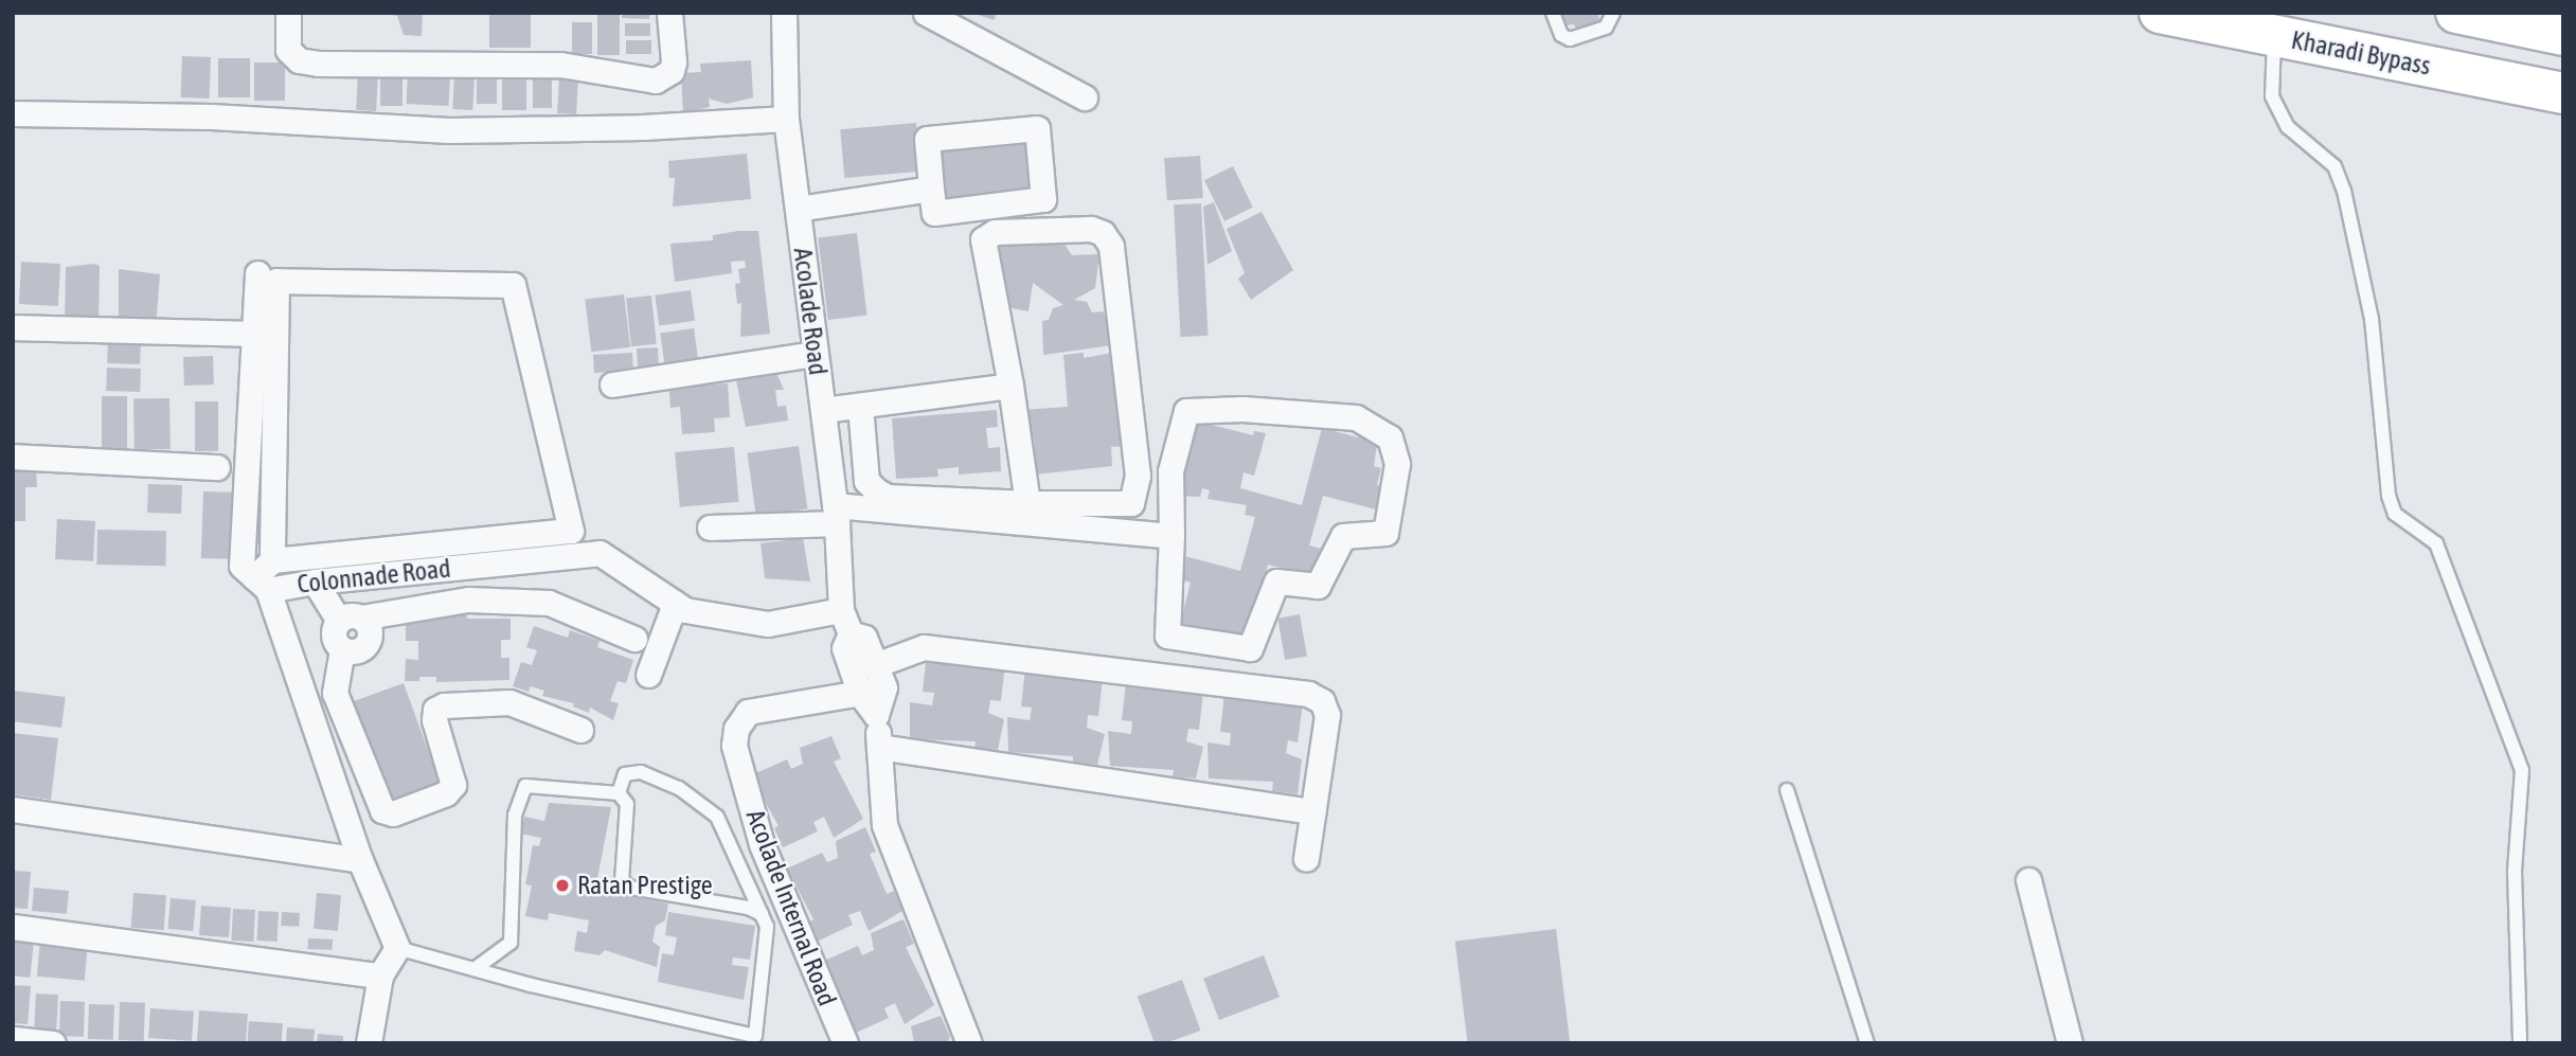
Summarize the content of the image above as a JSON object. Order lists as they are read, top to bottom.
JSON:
{
  "streets": {
    "highway": ["Kharadi Bypass"],
    "street": ["Acolade Road", "Colonnade Road", "Acolade Internal Road"]
  },
  "crossings": [
    ["Acolade Road", "Colonnade Road"]
  ],
  "places": ["Ratan Prestige"]
}
